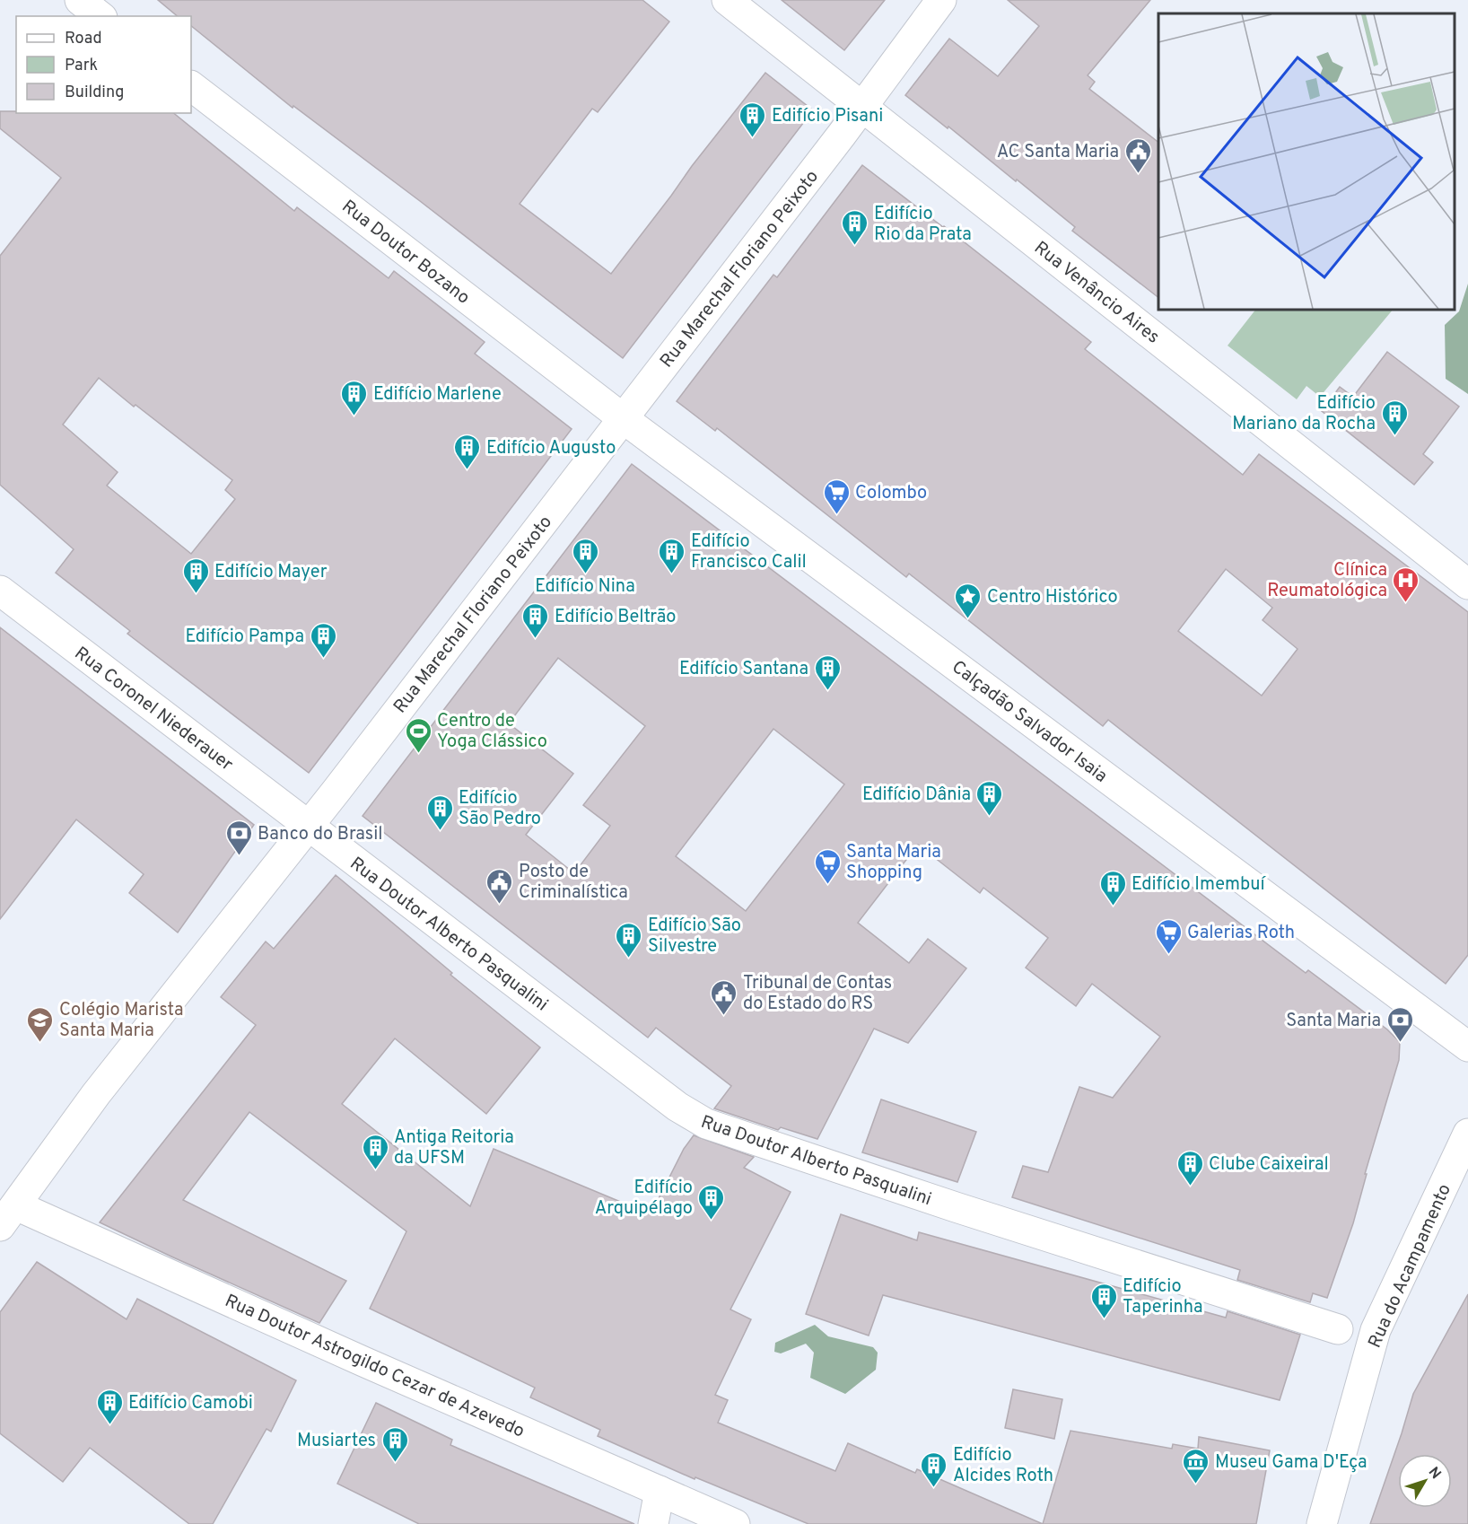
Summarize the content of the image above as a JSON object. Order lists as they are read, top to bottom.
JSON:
{
  "streets": {
    "street": [
      "Rua Doutor Bozano",
      "Rua Marechal Floriano Peixoto",
      "Rua Venâncio Aires",
      "Rua Coronel Niederauer",
      "Calçadão Salvador Isaia",
      "Rua Doutor Alberto Pasqualini",
      "Rua do Acampamento",
      "Rua Doutor Astrogildo Cezar de Azevedo"
    ]
  },
  "crossings": [
    ["Rua Doutor Bozano", "Rua Marechal Floriano Peixoto"],
    ["Rua Doutor Bozano", "Calçadão Salvador Isaia"],
    ["Rua Marechal Floriano Peixoto", "Rua Venâncio Aires"],
    ["Rua Marechal Floriano Peixoto", "Rua Coronel Niederauer"],
    ["Rua Marechal Floriano Peixoto", "Calçadão Salvador Isaia"],
    ["Rua Marechal Floriano Peixoto", "Rua Doutor Alberto Pasqualini"],
    ["Rua Marechal Floriano Peixoto", "Rua Doutor Astrogildo Cezar de Azevedo"],
    ["Rua Coronel Niederauer", "Rua Doutor Alberto Pasqualini"]
  ],
  "places": {
    "building": [
      "Edifício Pisani",
      "Edifício Rio da Prata",
      "Edifício Marlene",
      "Edifício Mariano da Rocha",
      "Edifício Augusto",
      "Edifício Nina",
      "Edifício Francisco Calil",
      "Edifício Mayer",
      "Edifício Beltrão",
      "Edifício Pampa",
      "Edifício Santana",
      "Edifício Dânia",
      "Edifício São Pedro",
      "Edifício Imembuí",
      "Edifício São Silvestre",
      "Antiga Reitoria da UFSM",
      "Clube Caixeiral",
      "Edifício Arquipélago",
      "Edifício Taperinha",
      "Edifício Camobi",
      "Musiartes",
      "Edifício Alcides Roth"
    ],
    "public building": ["AC Santa Maria", "Posto de Criminalística", "Tribunal de Contas do Estado do RS"],
    "supermarket": ["Colombo", "Santa Maria Shopping", "Galerias Roth"],
    "hospital": ["Clínica Reumatológica"],
    "place": ["Centro Histórico"],
    "sports": ["Centro de Yoga Clássico"],
    "bank": ["Banco do Brasil", "Santa Maria"],
    "school or university": ["Colégio Marista Santa Maria"],
    "museum": ["Museu Gama D'Eça"]
  },
  "legend": ["Road", "Park", "Building"],
  "north": "top right"
}
